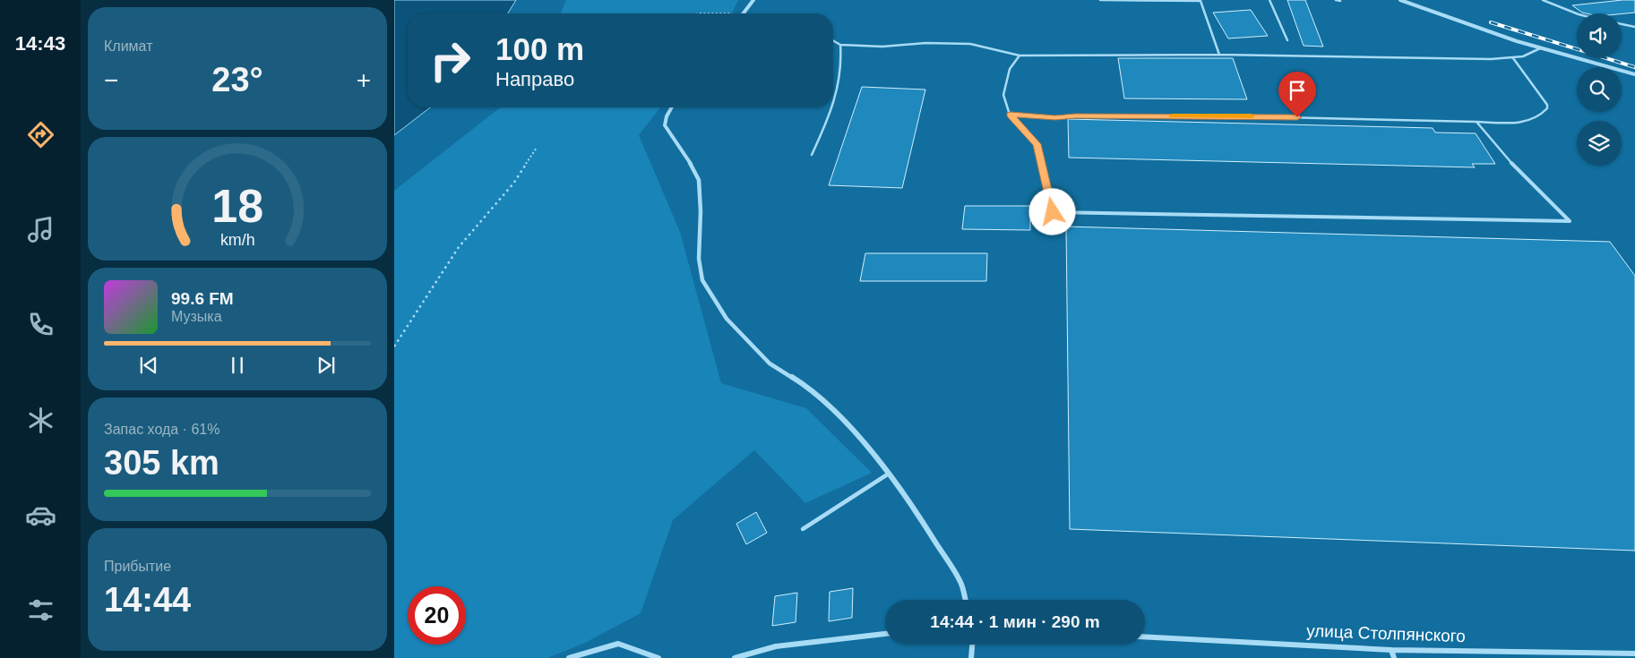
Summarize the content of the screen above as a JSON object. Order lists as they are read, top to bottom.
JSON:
{
  "streets": {
    "street": ["улица Столпянского"]
  },
  "page": {
    "tabs": "14:43",
    "tile": [
      "Климат",
      ["Запас хода · 61%", "305 km"],
      ["Прибытие", "14:44"]
    ],
    "turn": ["100 m", "Направо"],
    "heat": ["−", "23°", "+"],
    "song": ["99.6 FM", "Музыка"],
    "limit": "20",
    "trip": "14:44 · 1 мин · 290 m",
    "gauge": ["18", "km/h"]
  }
}
